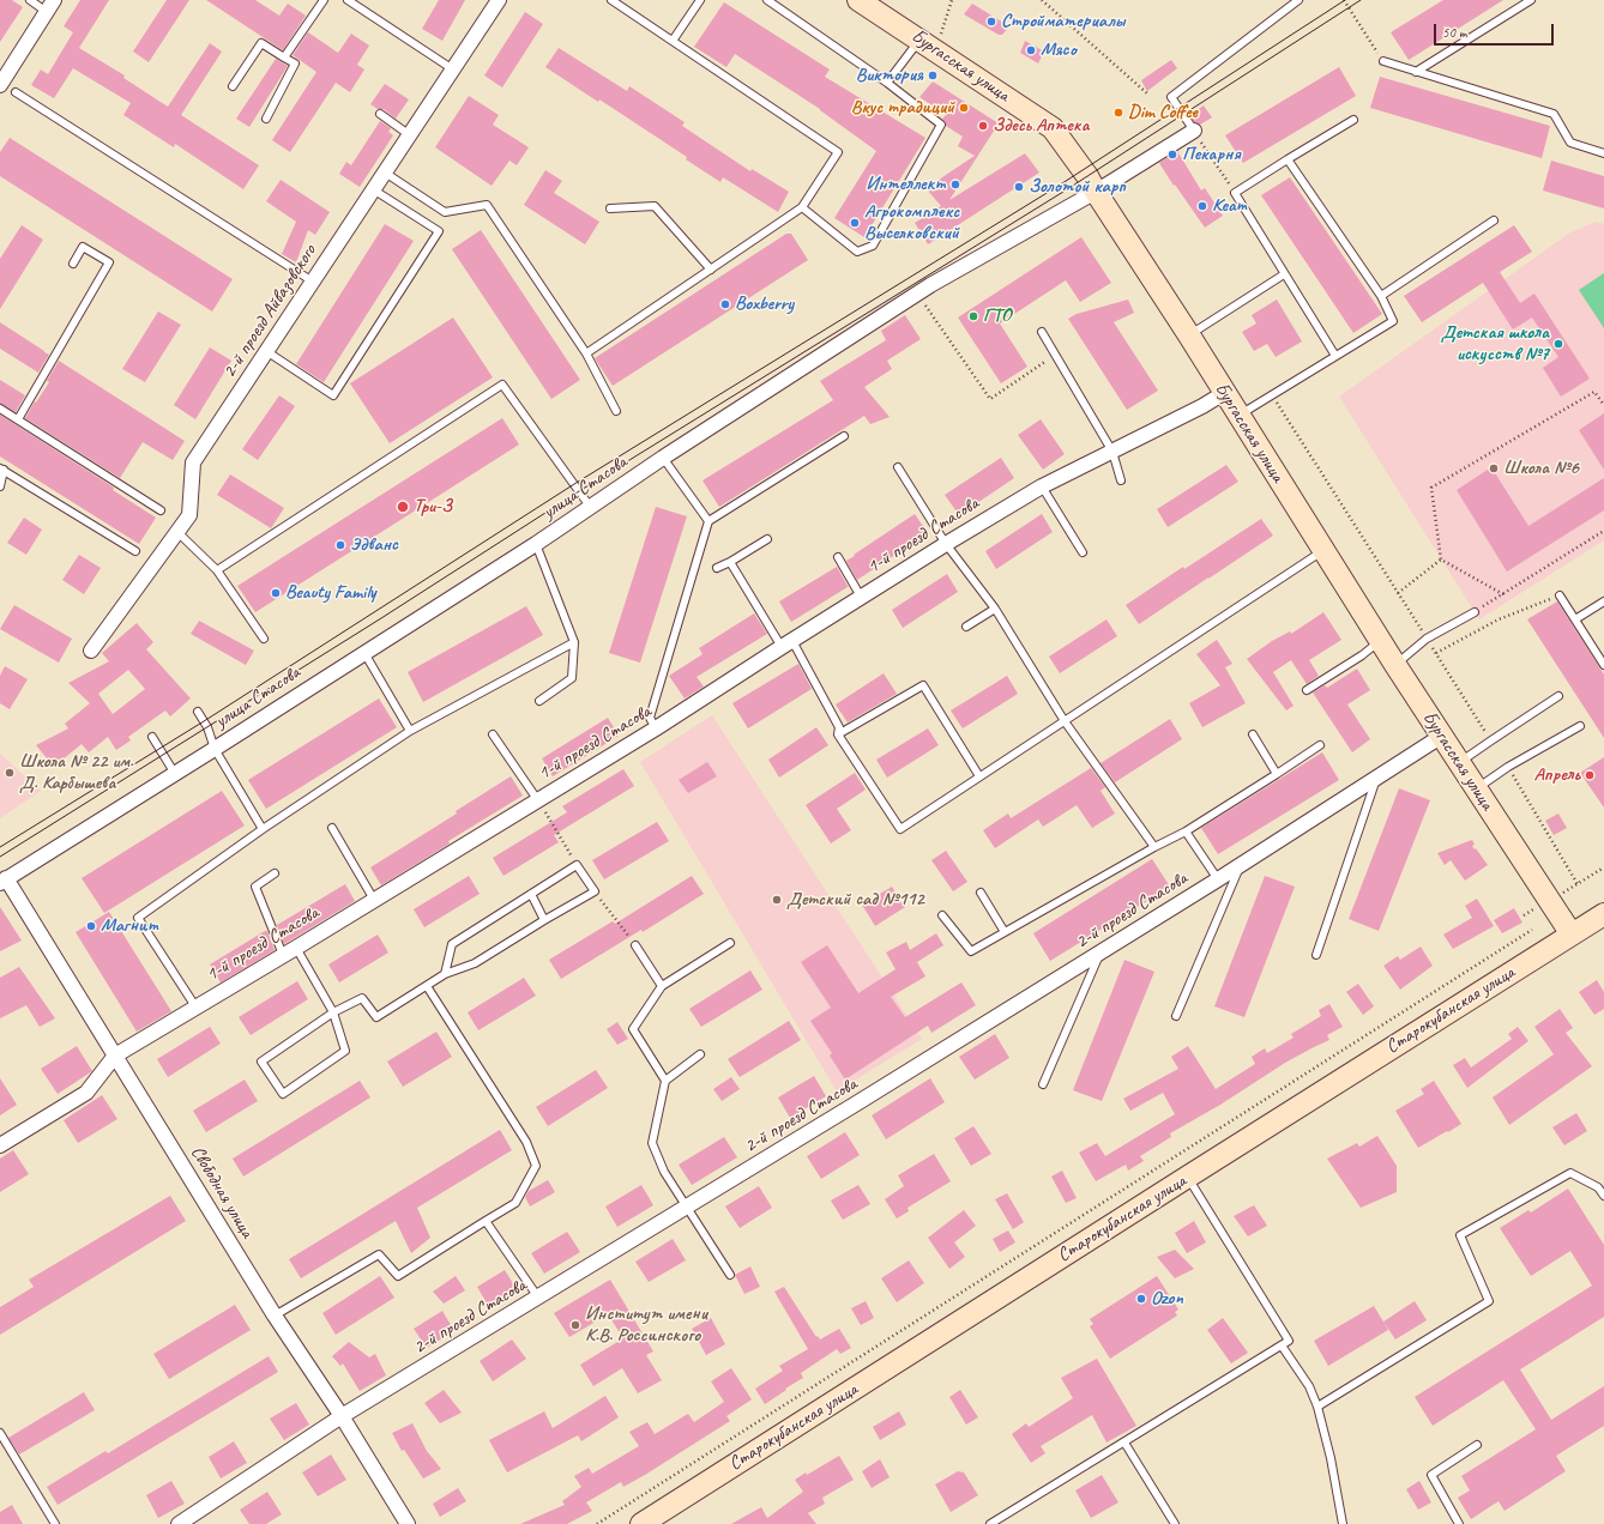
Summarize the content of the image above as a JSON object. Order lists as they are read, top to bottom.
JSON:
{
  "streets": {
    "street": [
      "Бургасская улица",
      "2-й проезд Айвазовского",
      "улица Стасова",
      "1-й проезд Стасова",
      "2-й проезд Стасова",
      "Старокубанская улица",
      "Свободная улица"
    ]
  },
  "crossings": [
    ["Бургасская улица", "улица Стасова"],
    ["Бургасская улица", "1-й проезд Стасова"],
    ["Бургасская улица", "2-й проезд Стасова"],
    ["Бургасская улица", "Старокубанская улица"],
    ["улица Стасова", "Свободная улица"],
    ["1-й проезд Стасова", "Свободная улица"],
    ["2-й проезд Стасова", "Свободная улица"]
  ],
  "places": [
    "Стройматериалы",
    "Мясо",
    "Виктория",
    "Вкус традиций",
    "Dim Coffee",
    "Здесь Аптека",
    "Пекарня",
    "Интеллект",
    "Золотой карп",
    "Кеат",
    "Агрокомплекс Выселковский",
    "Boxberry",
    "ГТО",
    "Детская школа искусств №7",
    "Школа №6",
    "Три-З",
    "Эдванс",
    "Beauty Family",
    "Школа № 22 им. Д. Карбышева",
    "Апрель",
    "Детский сад №112",
    "Магнит",
    "Ozon",
    "Институт имени К.В. Россинского"
  ],
  "scale_bar": "50 m"
}
